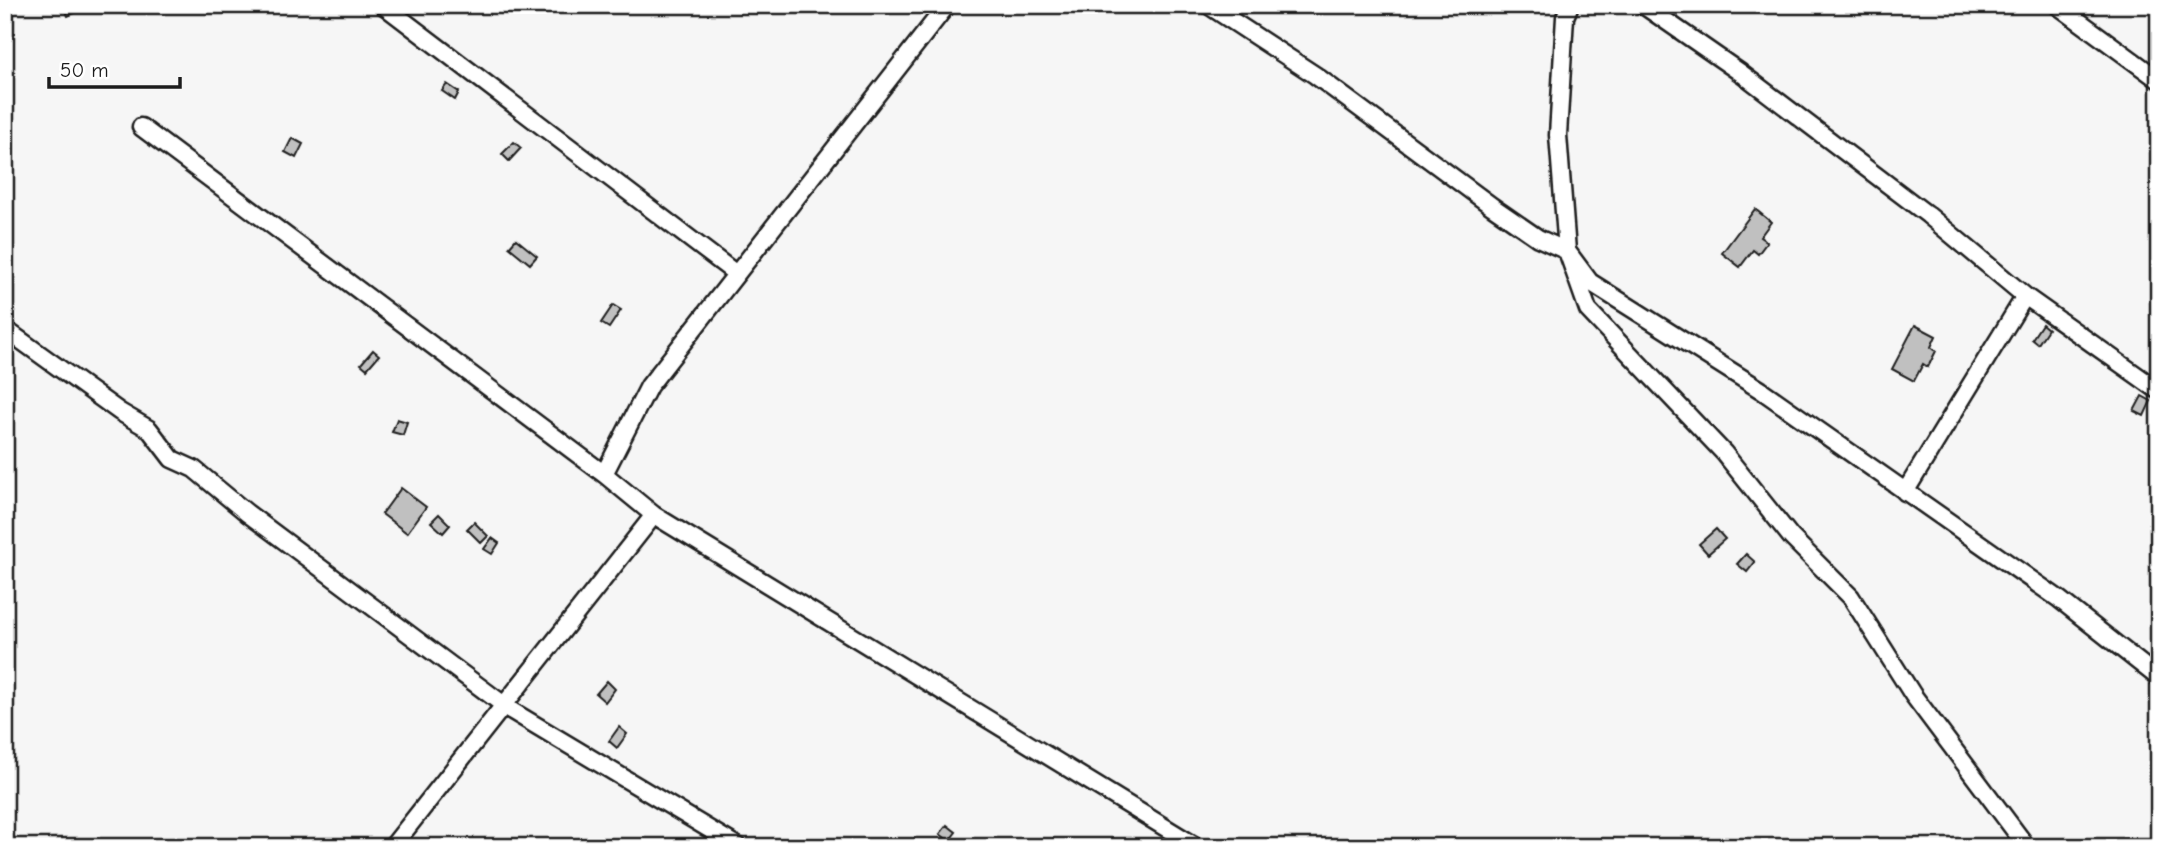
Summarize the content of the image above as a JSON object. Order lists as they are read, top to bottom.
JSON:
{
  "scale_bar": "50 m"
}
